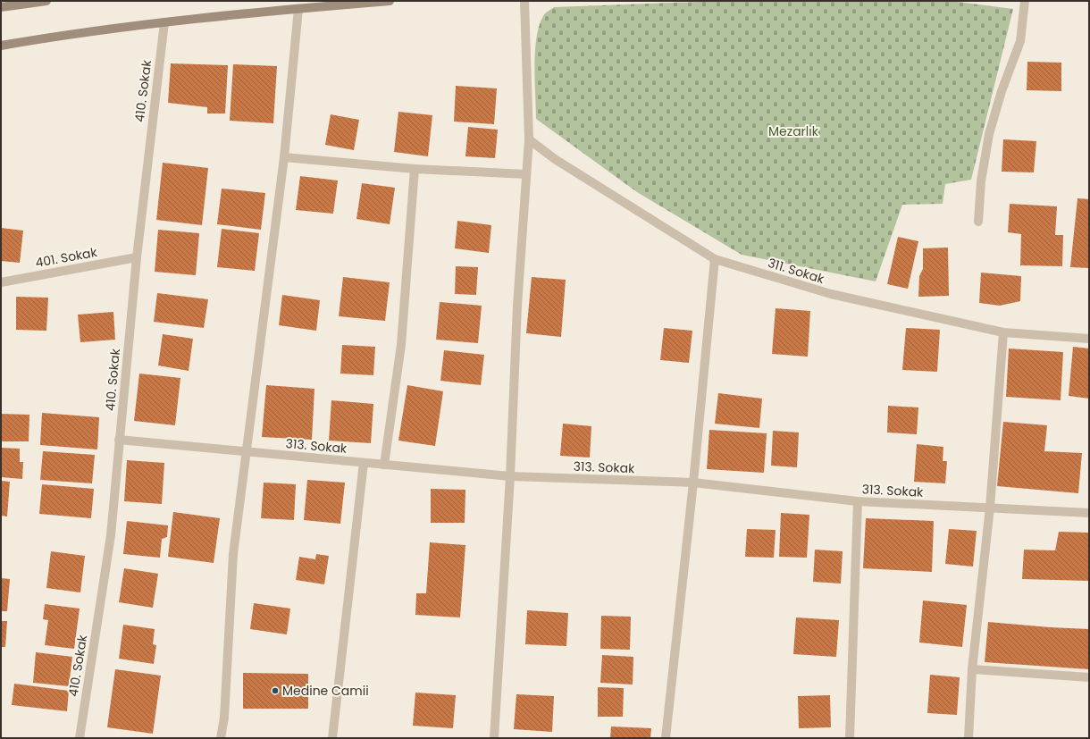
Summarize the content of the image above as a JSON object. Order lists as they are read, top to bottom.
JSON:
{
  "streets": {
    "street": [
      "410. Sokak",
      "401. Sokak",
      "311. Sokak",
      "313. Sokak"
    ]
  },
  "crossings": [
    ["410. Sokak", "401. Sokak"],
    ["410. Sokak", "313. Sokak"]
  ],
  "parks": ["Mezarlık"],
  "places": ["Medine Camii"]
}
